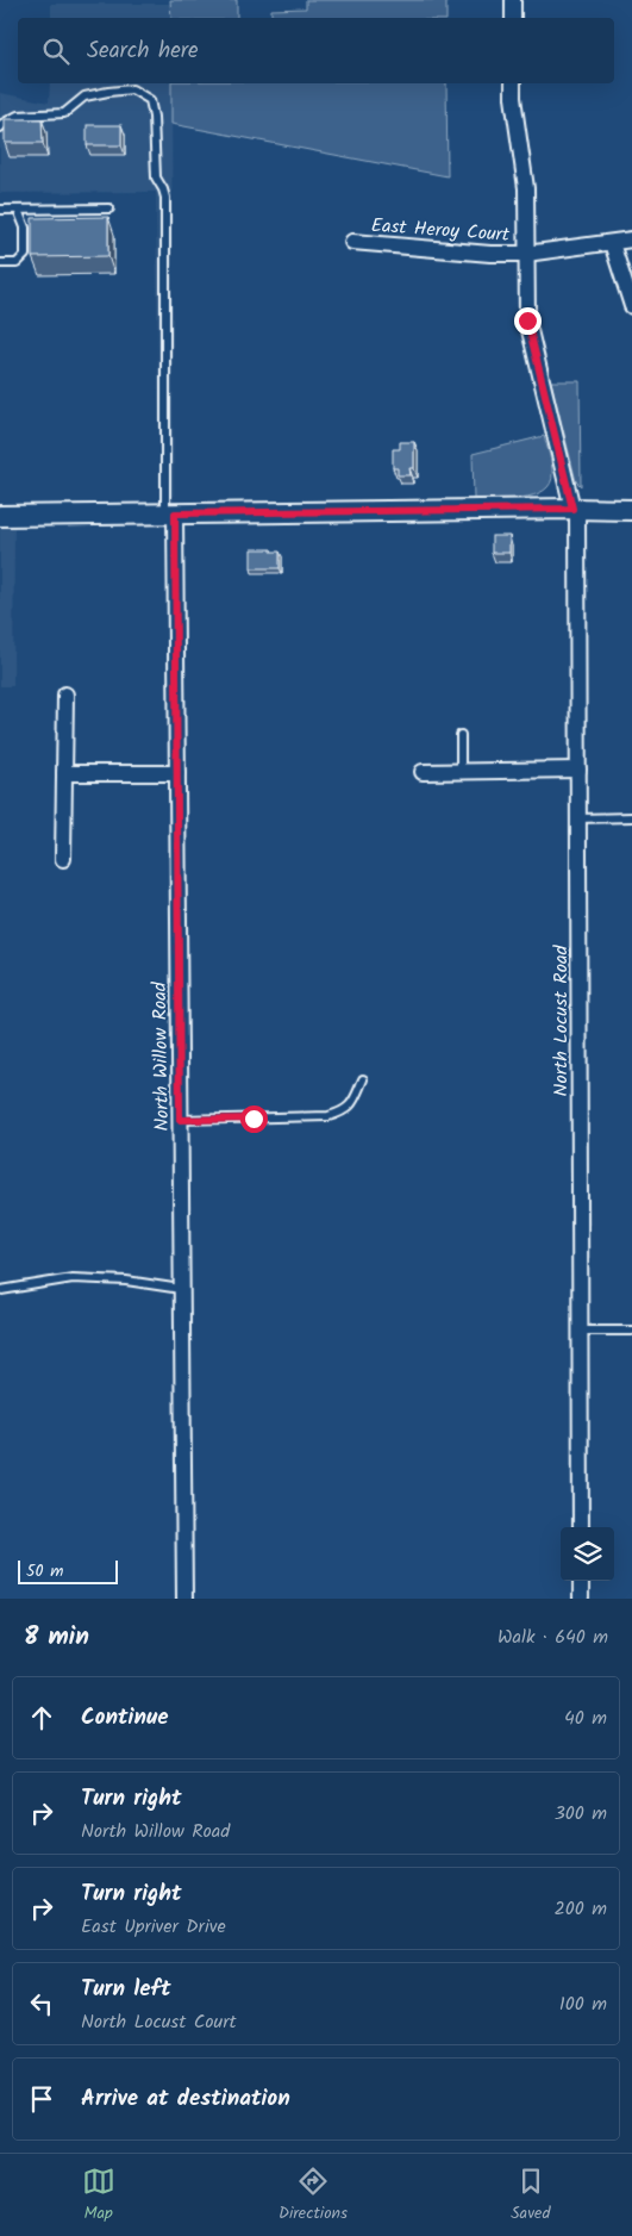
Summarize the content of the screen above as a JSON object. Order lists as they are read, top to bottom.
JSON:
{
  "streets": {
    "street": ["East Heroy Court", "North Locust Road", "North Willow Road"]
  },
  "crossings": [
    ["East Heroy Court", "North Locust Road"]
  ],
  "scale_bar": "50 m",
  "page": {
    "search": "Search here",
    "scale": "50 m",
    "heading": ["8 min", "Walk · 640 m"],
    "list": [
      ["Continue", "40 m"],
      ["Turn right", "North Willow Road", "300 m"],
      ["Turn right", "East Upriver Drive", "200 m"],
      ["Turn left", "North Locust Court", "100 m"],
      "Arrive at destination"
    ],
    "nav": ["Map", "Directions", "Saved"]
  }
}
